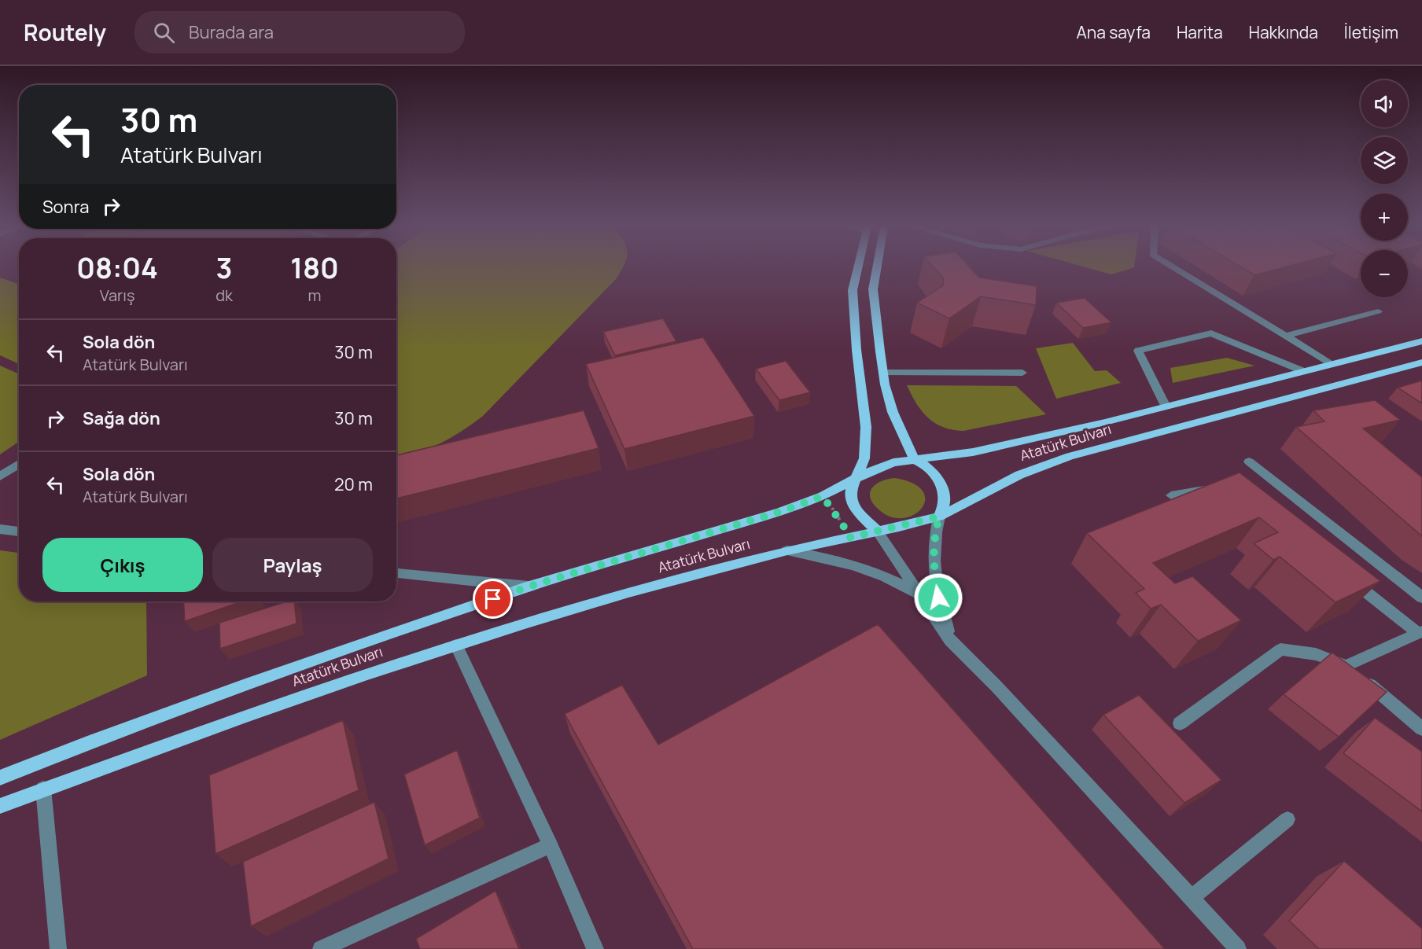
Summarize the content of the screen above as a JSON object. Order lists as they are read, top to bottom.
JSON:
{
  "streets": {
    "main road": ["Atatürk Bulvarı"]
  },
  "page": {
    "header": "Routely",
    "search": "Burada ara",
    "nav": [
      "Ana sayfa",
      "Harita",
      "Hakkında",
      "İletişim"
    ],
    "map_buttons": ["+", "−"],
    "turn": ["30 m", "Atatürk Bulvarı"],
    "then": "Sonra",
    "eta": [
      "08:04",
      "Varış",
      "3",
      "dk",
      "180",
      "m"
    ],
    "list": [
      {
        "name": "Sola dön",
        "note": "Atatürk Bulvarı",
        "value": "30 m"
      },
      {
        "name": "Sağa dön",
        "value": "30 m"
      },
      {
        "name": "Sola dön",
        "note": "Atatürk Bulvarı",
        "value": "20 m"
      }
    ],
    "buttons": ["Çıkış", "Paylaş"]
  }
}
